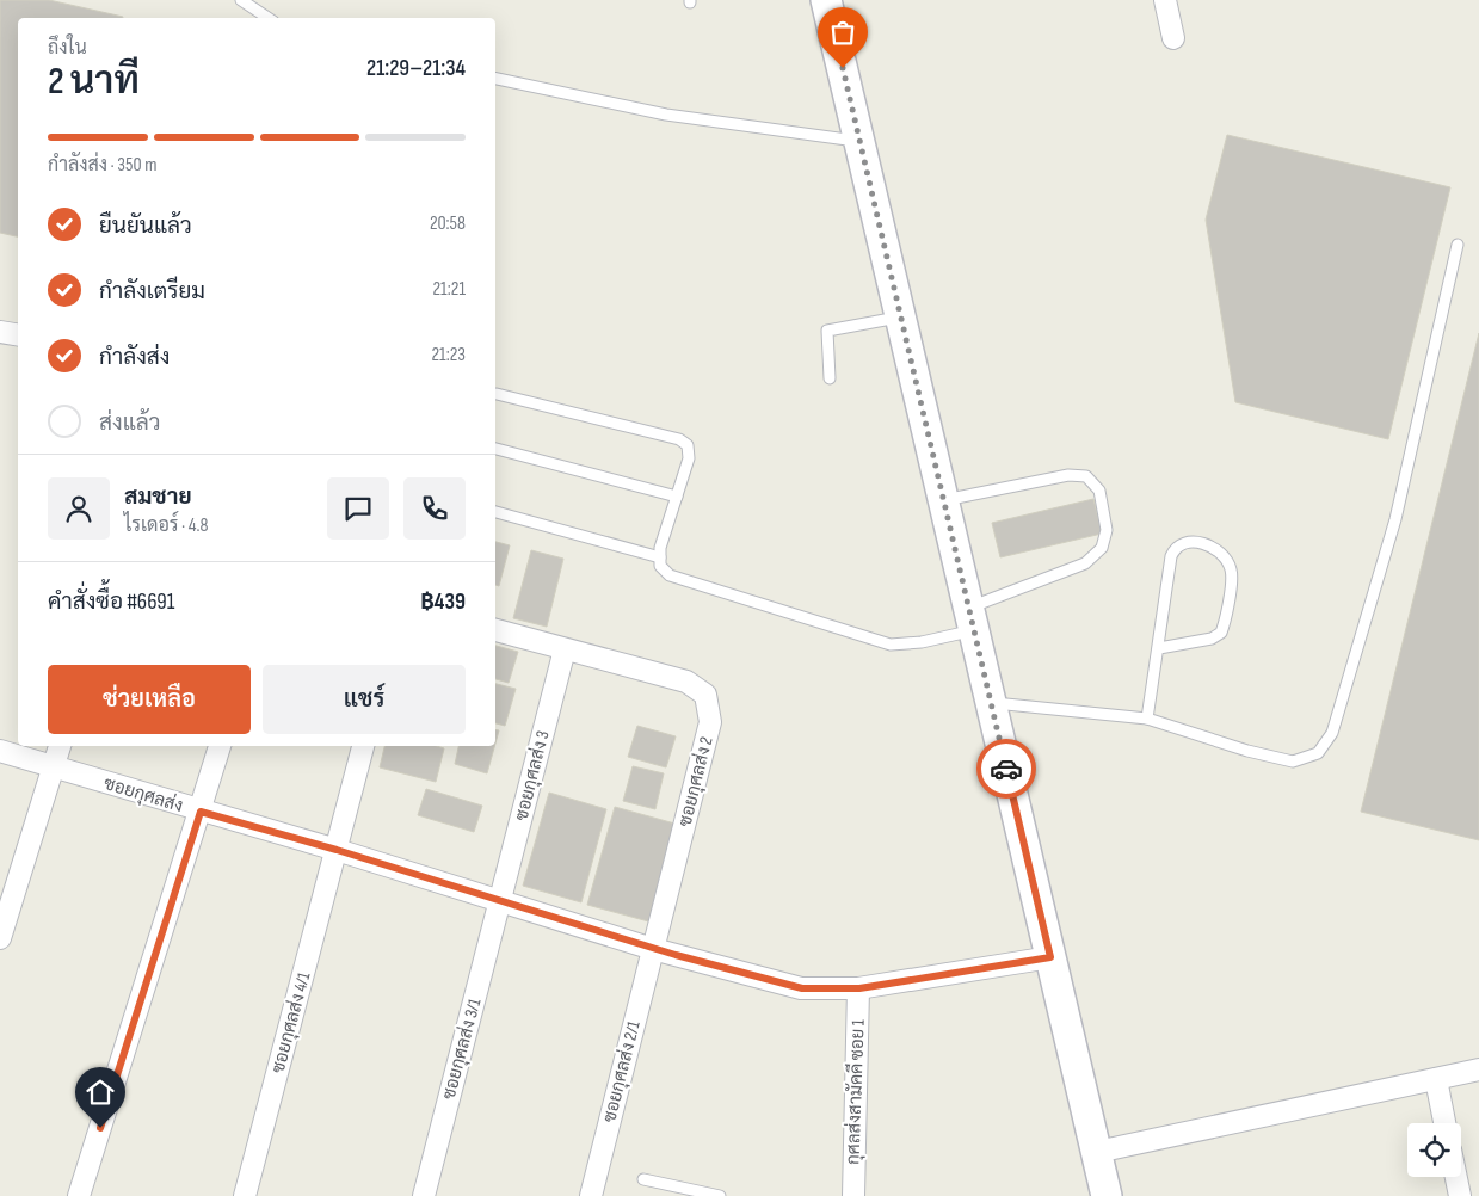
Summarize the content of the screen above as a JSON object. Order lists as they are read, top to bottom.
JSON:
{
  "streets": {
    "street": [
      "ซอยกุศลส่ง 3",
      "ซอยกุศลส่ง 2",
      "ซอยกุศลส่ง",
      "ซอยกุศลส่ง 4/1",
      "ซอยกุศลส่ง 3/1",
      "ซอยกุศลส่ง 2/1",
      "กุศลส่งสามัคคี ซอย 1"
    ]
  },
  "crossings": [
    ["ซอยกุศลส่ง 3", "ซอยกุศลส่ง 2"],
    ["ซอยกุศลส่ง 3", "ซอยกุศลส่ง"],
    ["ซอยกุศลส่ง 3", "ซอยกุศลส่ง 3/1"],
    ["ซอยกุศลส่ง 2", "ซอยกุศลส่ง"],
    ["ซอยกุศลส่ง 2", "ซอยกุศลส่ง 2/1"],
    ["ซอยกุศลส่ง", "ซอยกุศลส่ง 4/1"],
    ["ซอยกุศลส่ง", "ซอยกุศลส่ง 3/1"],
    ["ซอยกุศลส่ง", "ซอยกุศลส่ง 2/1"],
    ["ซอยกุศลส่ง", "กุศลส่งสามัคคี ซอย 1"]
  ],
  "page": {
    "heading": ["2 นาที", "ถึงใน", "21:29–21:34"],
    "panel": [
      "สมชาย",
      "ไรเดอร์ · 4.8",
      "คำสั่งซื้อ #6691",
      "฿439"
    ],
    "bar": "กำลังส่ง · 350 m",
    "list": [
      ["ยืนยันแล้ว", "20:58"],
      ["กำลังเตรียม", "21:21"],
      ["กำลังส่ง", "21:23"],
      "ส่งแล้ว"
    ],
    "buttons": ["ช่วยเหลือ", "แชร์"]
  }
}
